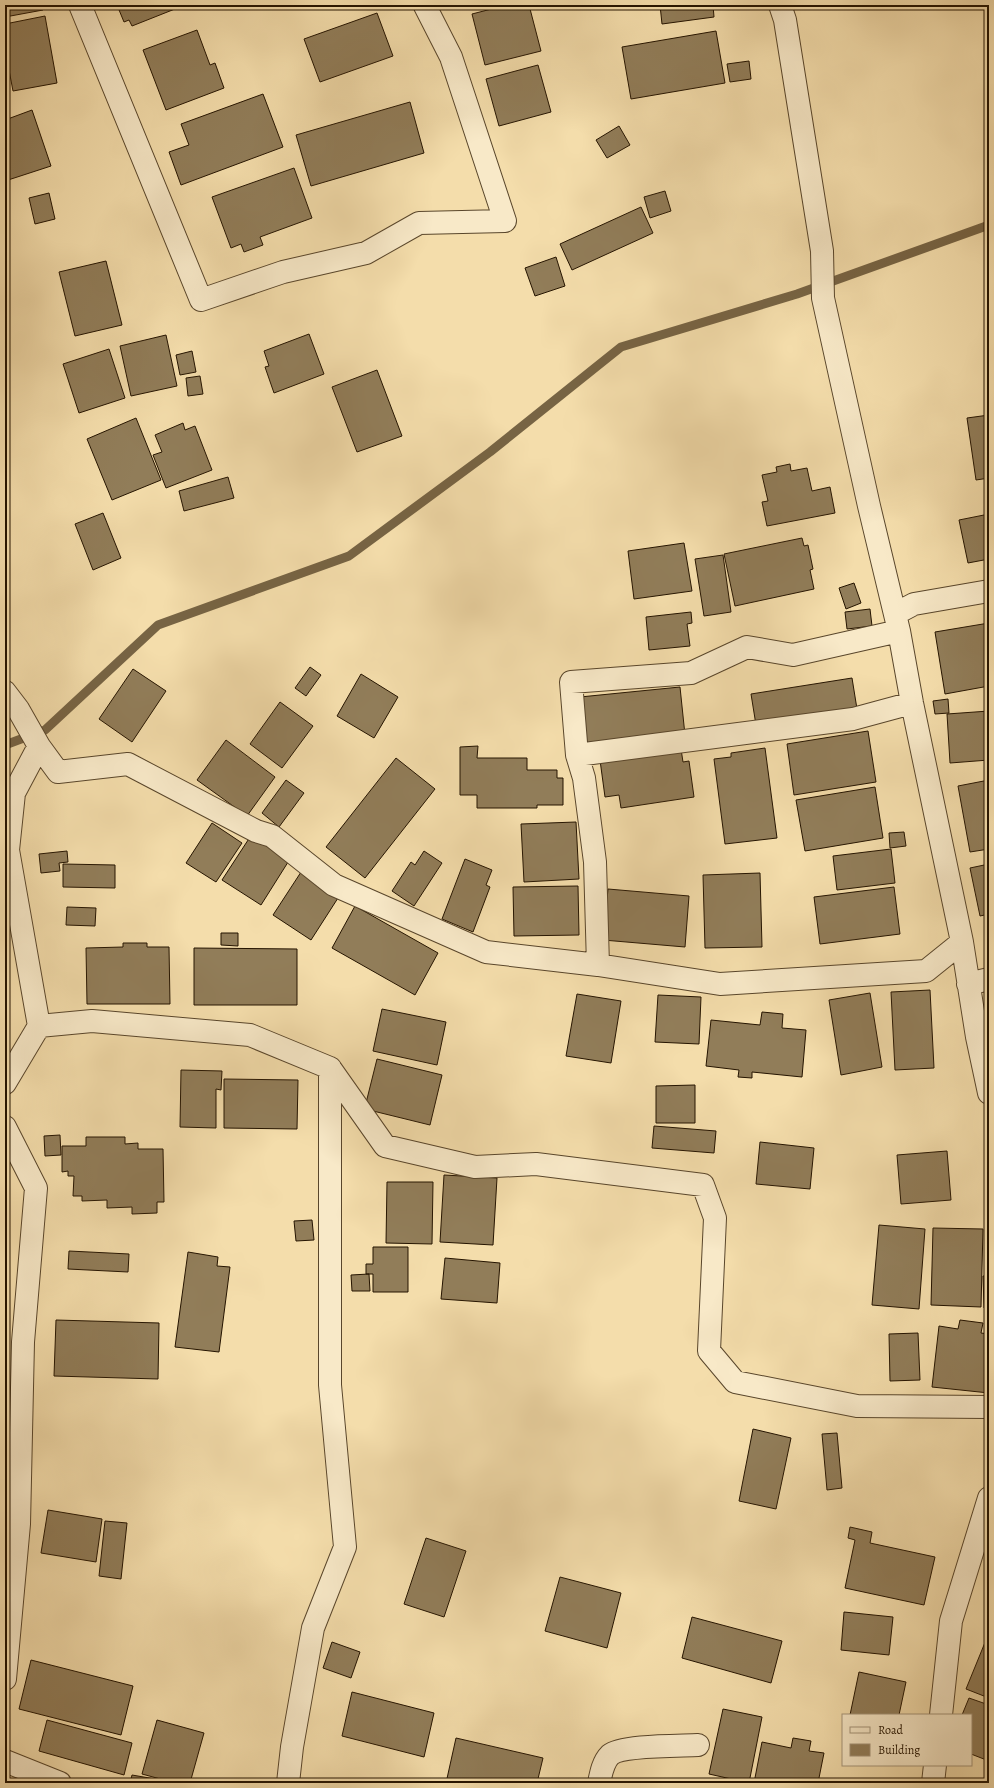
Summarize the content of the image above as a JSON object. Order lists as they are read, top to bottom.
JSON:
{
  "legend": ["Road", "Building"]
}
